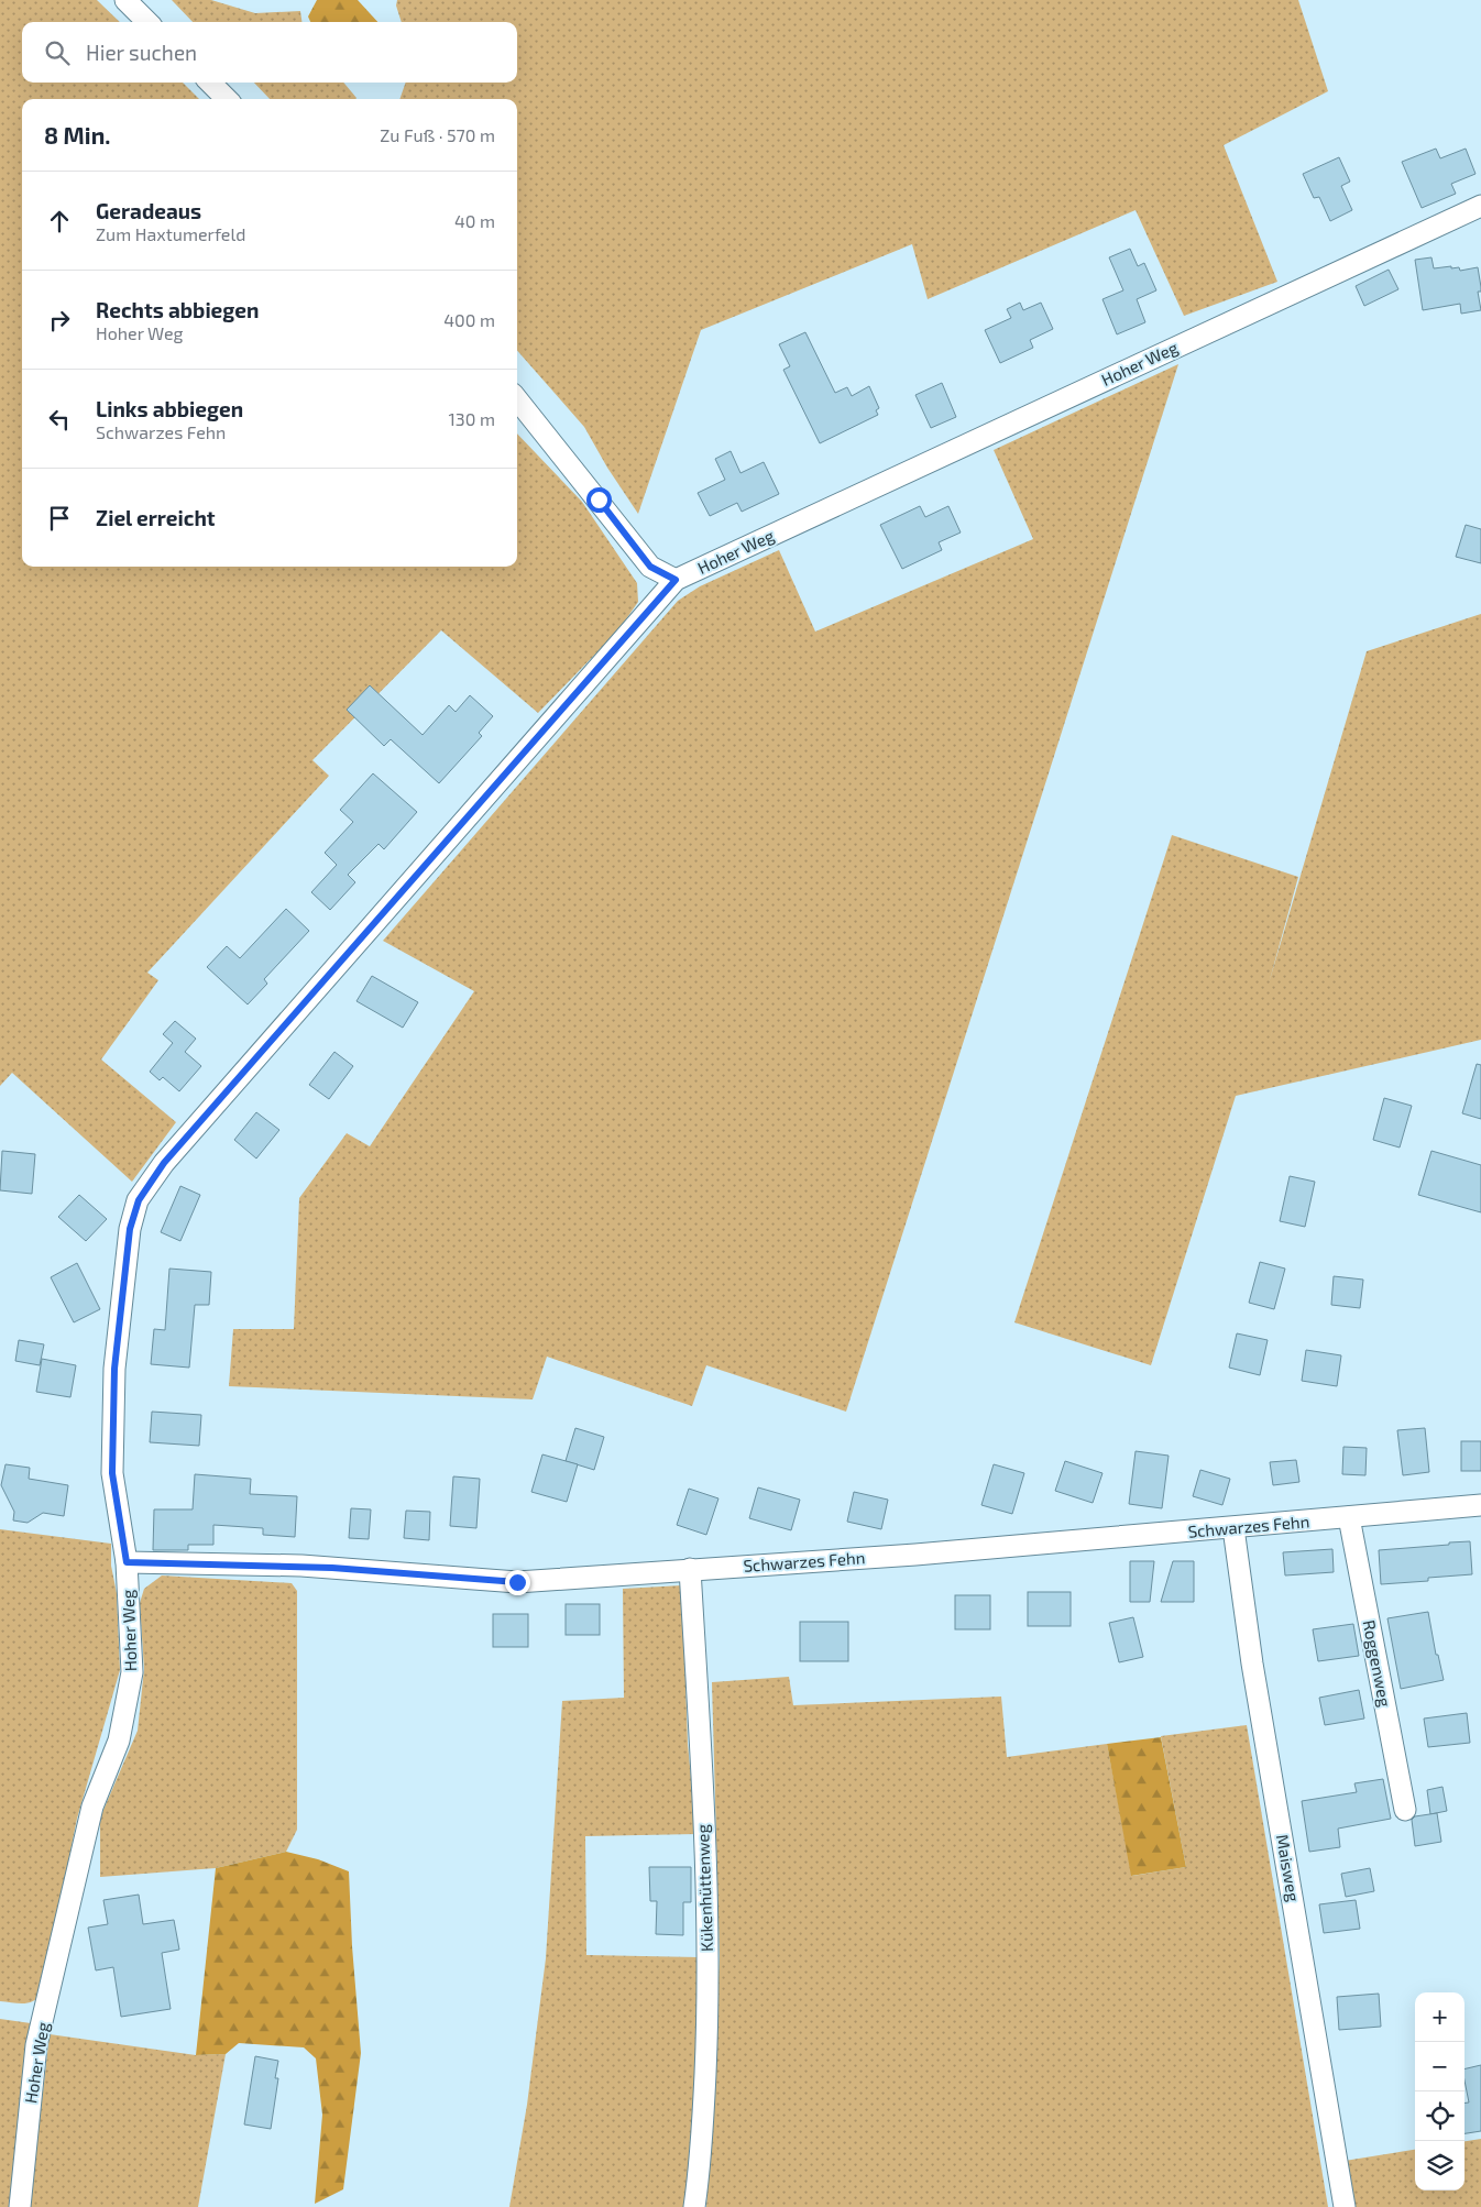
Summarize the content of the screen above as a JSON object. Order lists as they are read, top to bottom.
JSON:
{
  "streets": {
    "street": [
      "Hoher Weg",
      "Schwarzes Fehn",
      "Roggenweg",
      "Maisweg",
      "Kükenhüttenweg"
    ]
  },
  "crossings": [
    ["Hoher Weg", "Schwarzes Fehn"],
    ["Schwarzes Fehn", "Roggenweg"],
    ["Schwarzes Fehn", "Maisweg"],
    ["Schwarzes Fehn", "Kükenhüttenweg"]
  ],
  "page": {
    "search": "Hier suchen",
    "heading": ["8 Min.", "Zu Fuß · 570 m"],
    "list": [
      ["Geradeaus", "Zum Haxtumerfeld", "40 m"],
      ["Rechts abbiegen", "Hoher Weg", "400 m"],
      ["Links abbiegen", "Schwarzes Fehn", "130 m"],
      "Ziel erreicht"
    ],
    "map_buttons": ["+", "−"]
  }
}
